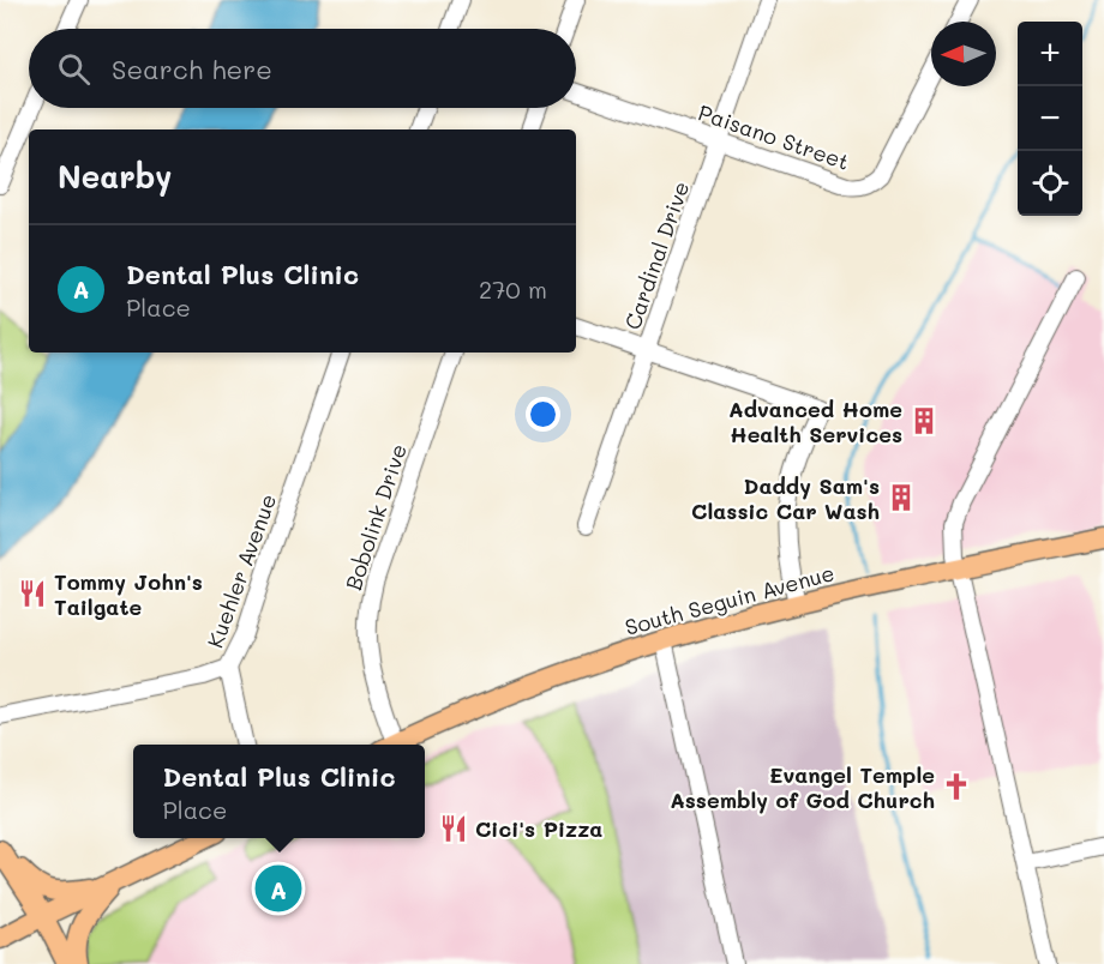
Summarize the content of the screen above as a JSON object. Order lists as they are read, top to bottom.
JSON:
{
  "streets": {
    "main road": ["South Seguin Avenue"],
    "street": [
      "Paisano Street",
      "Cardinal Drive",
      "Bobolink Drive",
      "Kuehler Avenue"
    ]
  },
  "crossings": [
    ["Paisano Street", "Cardinal Drive"]
  ],
  "places": {
    "building": ["Advanced Home Health Services", "Daddy Sam's Classic Car Wash"],
    "restaurant": ["Tommy John's Tailgate", "Cici's Pizza"],
    "church": ["Evangel Temple Assembly of God Church"]
  },
  "north": "left",
  "page": {
    "map_buttons": ["+", "−"],
    "search": "Search here",
    "heading": "Nearby",
    "list": [
      {
        "mark": "A",
        "name": "Dental Plus Clinic",
        "note": "Place",
        "value": "270 m"
      }
    ],
    "popup": ["Dental Plus Clinic", "Place"],
    "pins": "A"
  }
}
